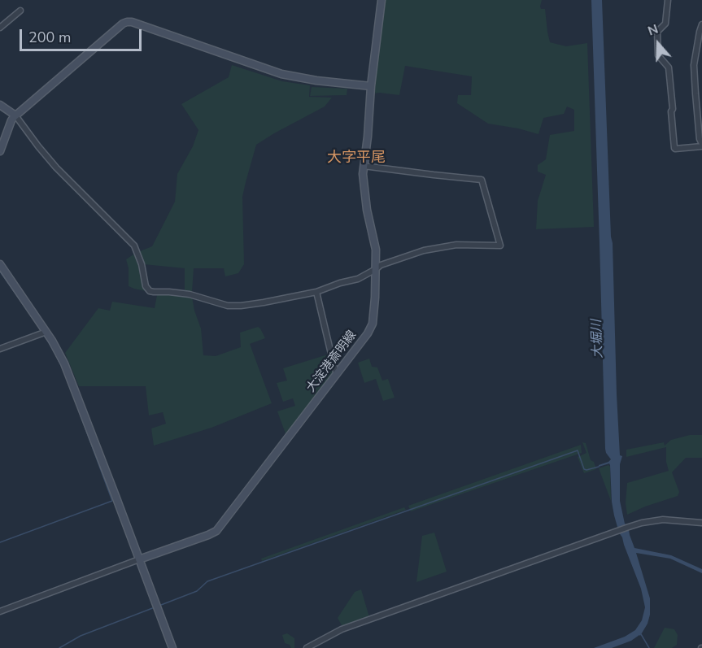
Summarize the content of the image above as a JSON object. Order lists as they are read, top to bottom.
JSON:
{
  "streets": {
    "street": ["大淀港斎明線"]
  },
  "districts": ["大字平尾"],
  "water": ["大堀川"],
  "scale_bar": "200 m",
  "north": "top"
}
